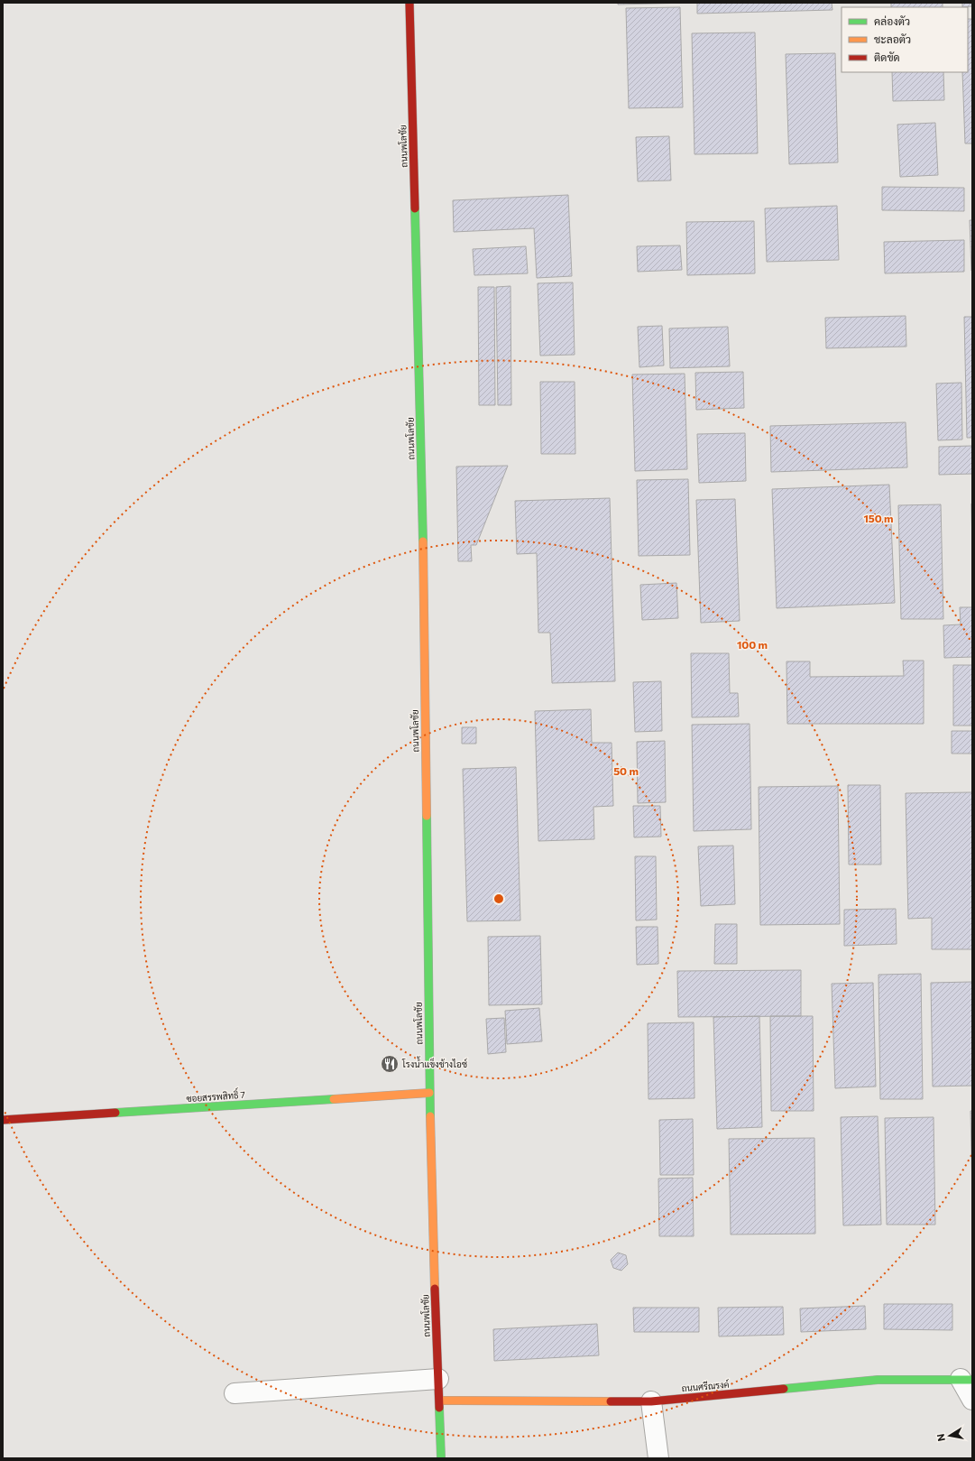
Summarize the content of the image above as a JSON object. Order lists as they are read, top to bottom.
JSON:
{
  "streets": {
    "street": ["ถนนพโลชัย", "ซอยสรรพสิทธิ์ 7", "ถนนศรีณรงค์"]
  },
  "crossings": [
    ["ถนนพโลชัย", "ซอยสรรพสิทธิ์ 7"],
    ["ถนนพโลชัย", "ถนนศรีณรงค์"]
  ],
  "places": {
    "restaurant": ["โรงน้ำแข็งช้างไอซ์"]
  },
  "legend": ["คล่องตัว", "ชะลอตัว", "ติดขัด"],
  "north": "left",
  "rings": ["150 m", "100 m", "50 m"]
}
